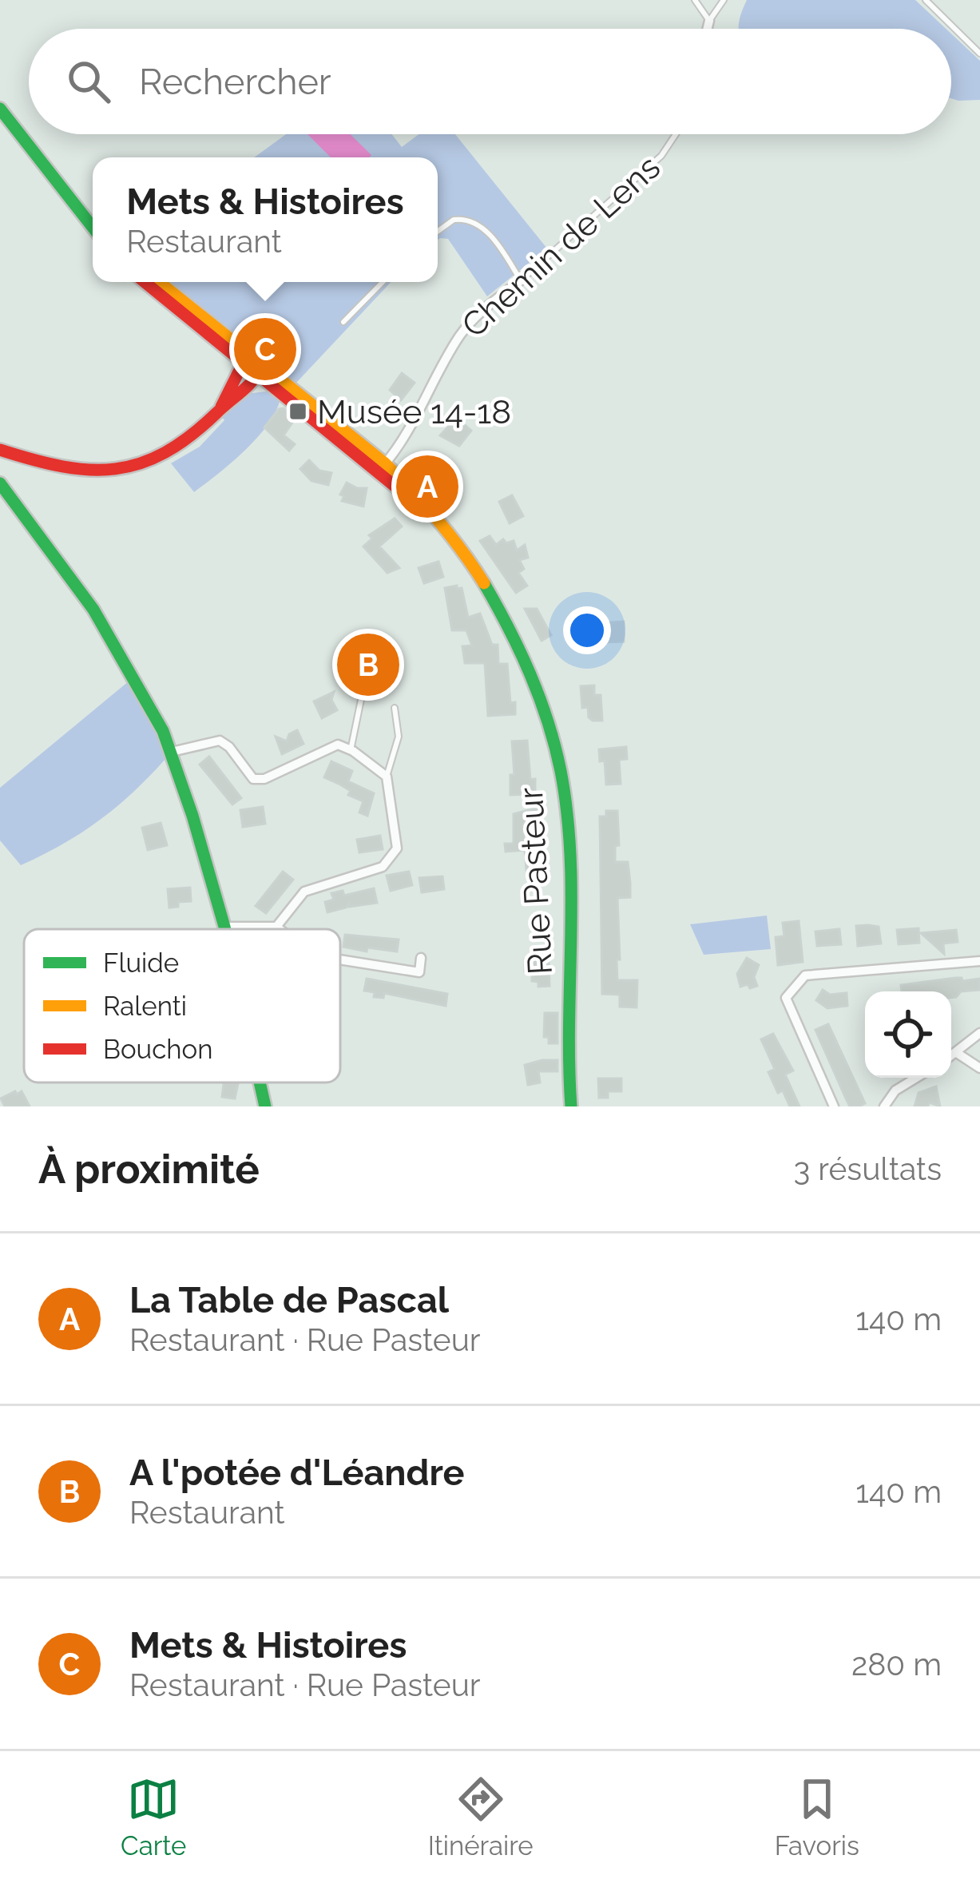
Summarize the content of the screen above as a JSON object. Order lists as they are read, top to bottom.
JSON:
{
  "streets": {
    "main road": ["Rue Pasteur"],
    "street": ["Chemin de Lens"]
  },
  "crossings": [
    ["Chemin de Lens", "Rue Pasteur"]
  ],
  "places": {
    "transit": ["Musée 14-18"]
  },
  "legend": ["Fluide", "Ralenti", "Bouchon"],
  "page": {
    "search": "Rechercher",
    "popup": ["Mets & Histoires", "Restaurant"],
    "pins": ["C", "A", "B"],
    "heading": ["À proximité", "3 résultats"],
    "list": [
      {
        "mark": "A",
        "name": "La Table de Pascal",
        "note": "Restaurant · Rue Pasteur",
        "value": "140 m"
      },
      {
        "mark": "B",
        "name": "A l'potée d'Léandre",
        "note": "Restaurant",
        "value": "140 m"
      },
      {
        "mark": "C",
        "name": "Mets & Histoires",
        "note": "Restaurant · Rue Pasteur",
        "value": "280 m"
      }
    ],
    "nav": ["Carte", "Itinéraire", "Favoris"]
  }
}
